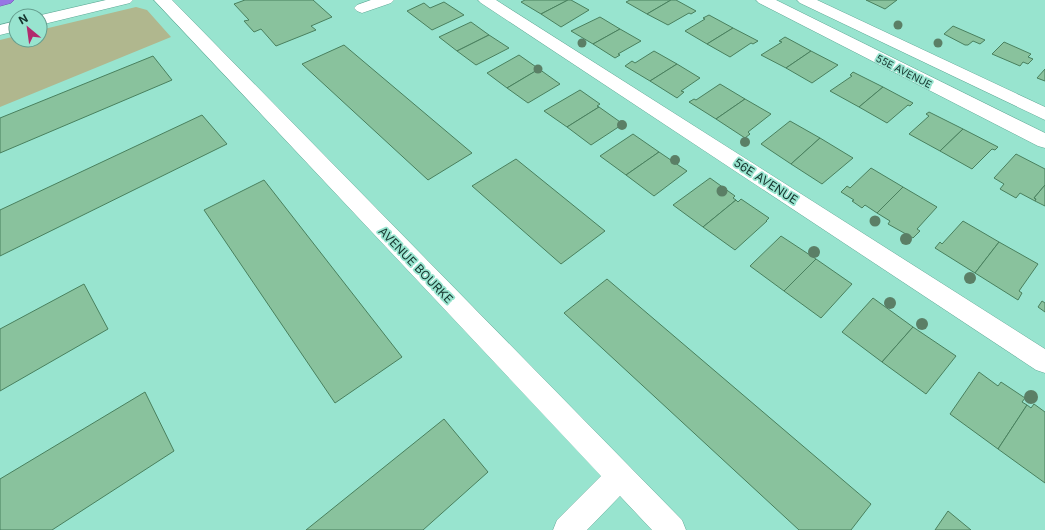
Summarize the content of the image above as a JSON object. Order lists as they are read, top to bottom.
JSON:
{
  "streets": {
    "street": ["55E AVENUE", "56E AVENUE", "AVENUE BOURKE"]
  },
  "north": "top left"
}
